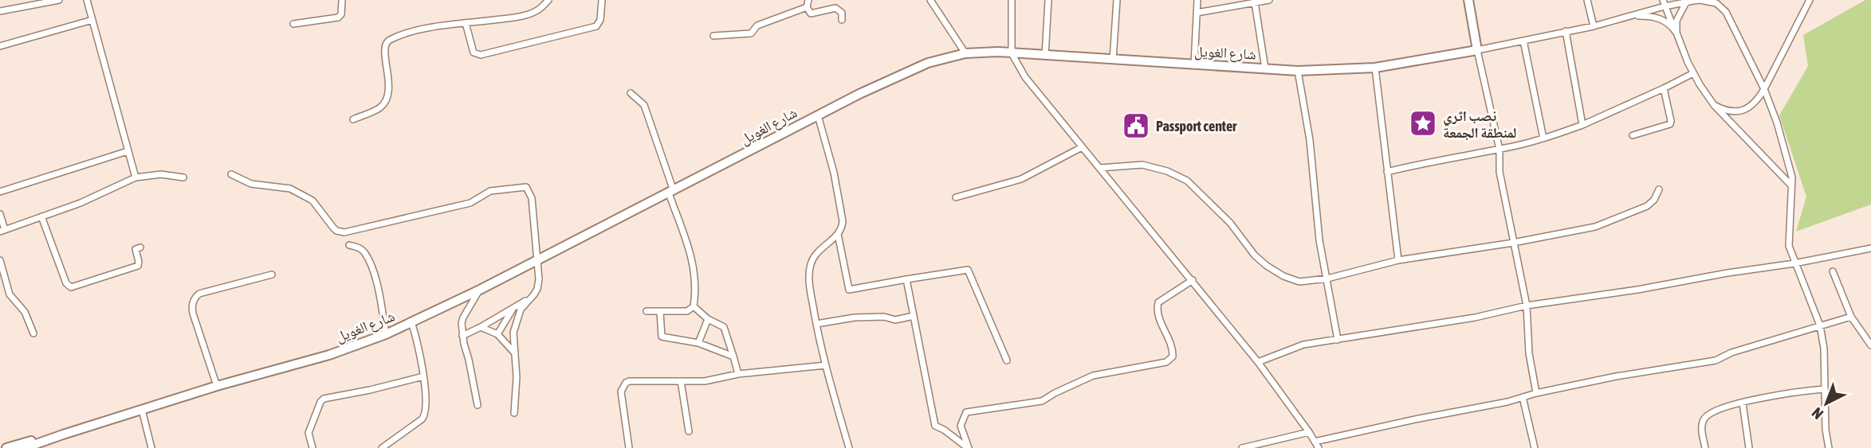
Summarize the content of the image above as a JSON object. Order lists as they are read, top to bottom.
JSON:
{
  "streets": {
    "street": ["شارع الغويل"]
  },
  "places": {
    "place": ["نصب اثري لمنطقة الجمعة"],
    "public building": ["Passport center"]
  },
  "north": "bottom left"
}
